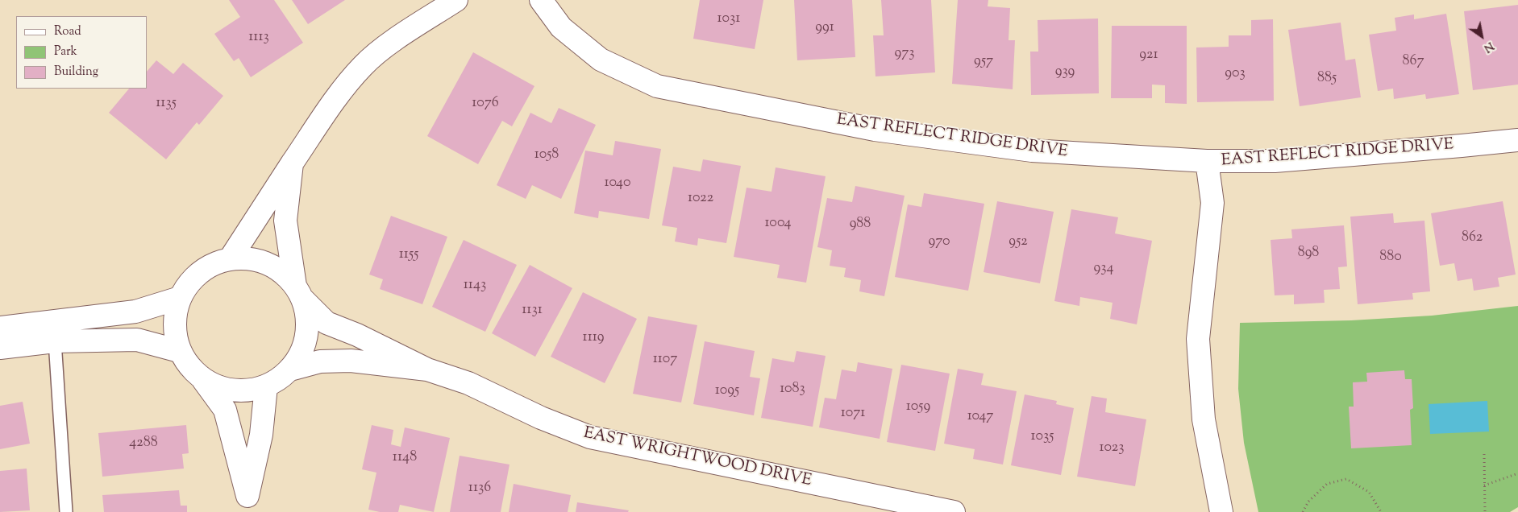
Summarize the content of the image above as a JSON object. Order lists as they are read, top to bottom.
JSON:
{
  "streets": {
    "street": ["EAST REFLECT RIDGE DRIVE", "EAST WRIGHTWOOD DRIVE"]
  },
  "house_numbers": [
    "1031",
    "991",
    "1113",
    "973",
    "921",
    "957",
    "867",
    "939",
    "903",
    "885",
    "1135",
    "1076",
    "1058",
    "1040",
    "1022",
    "1004",
    "988",
    "862",
    "970",
    "952",
    "898",
    "1155",
    "880",
    "934",
    "1143",
    "1131",
    "1119",
    "1107",
    "1083",
    "1095",
    "1059",
    "1071",
    "1047",
    "1035",
    "4288",
    "1023",
    "1148",
    "1136"
  ],
  "legend": ["Road", "Park", "Building"],
  "north": "bottom right"
}
